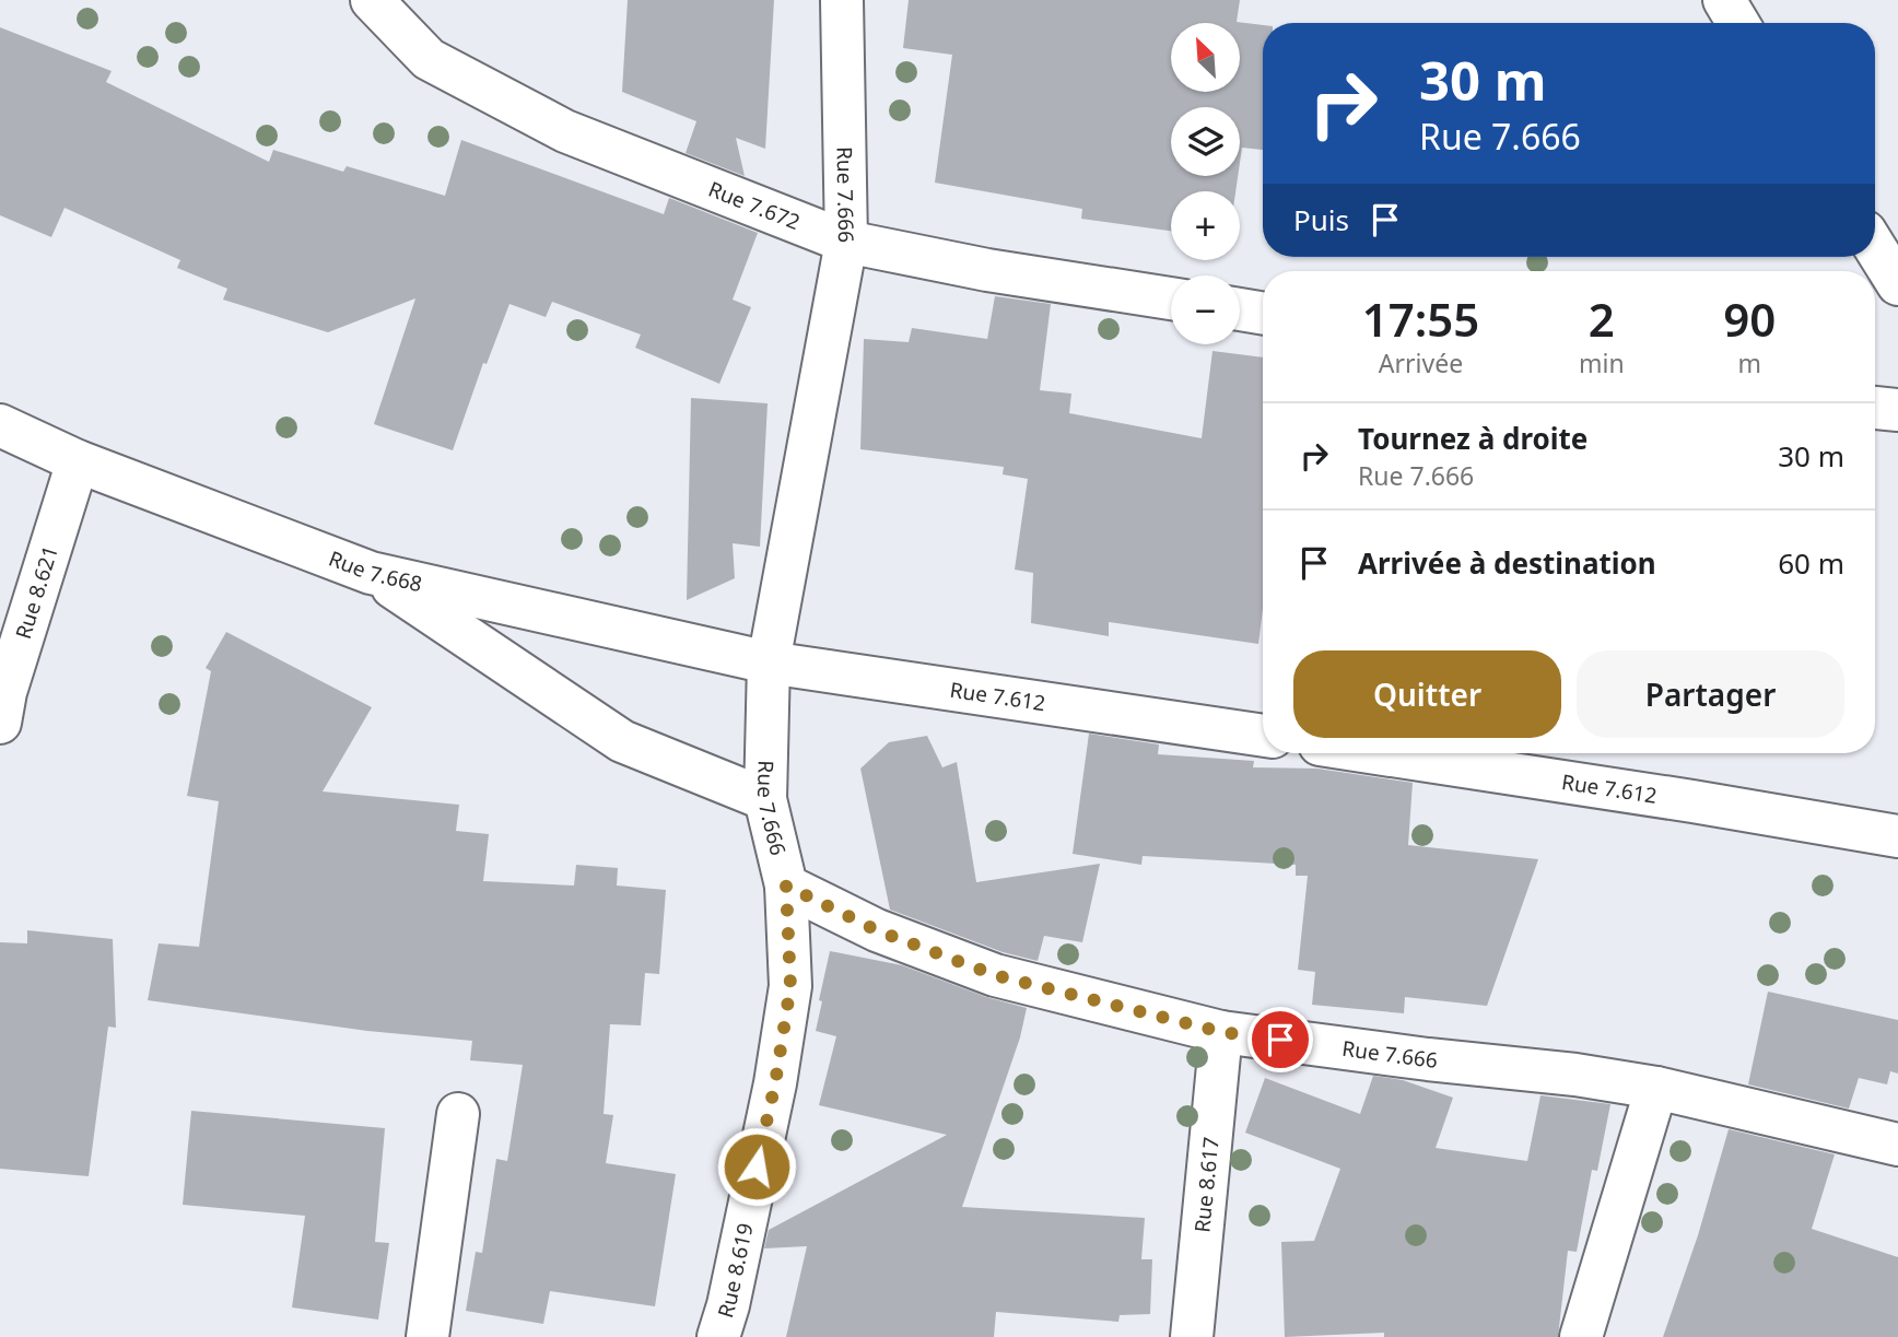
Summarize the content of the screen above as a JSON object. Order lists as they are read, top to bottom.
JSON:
{
  "streets": {
    "street": [
      "Rue 7.666",
      "Rue 7.672",
      "Rue 7.668",
      "Rue 8.621",
      "Rue 7.612",
      "Rue 8.617",
      "Rue 8.619"
    ]
  },
  "crossings": [
    ["Rue 7.666", "Rue 7.672"],
    ["Rue 7.666", "Rue 7.668"],
    ["Rue 7.666", "Rue 7.612"],
    ["Rue 7.666", "Rue 8.617"],
    ["Rue 7.666", "Rue 8.619"],
    ["Rue 7.668", "Rue 8.621"],
    ["Rue 7.668", "Rue 7.612"]
  ],
  "north": "top left",
  "page": {
    "map_buttons": ["+", "−"],
    "turn": ["30 m", "Rue 7.666"],
    "then": "Puis",
    "eta": [
      "17:55",
      "Arrivée",
      "2",
      "min",
      "90",
      "m"
    ],
    "list": [
      {
        "name": "Tournez à droite",
        "note": "Rue 7.666",
        "value": "30 m"
      },
      {
        "name": "Arrivée à destination",
        "value": "60 m"
      }
    ],
    "buttons": ["Quitter", "Partager"]
  }
}
